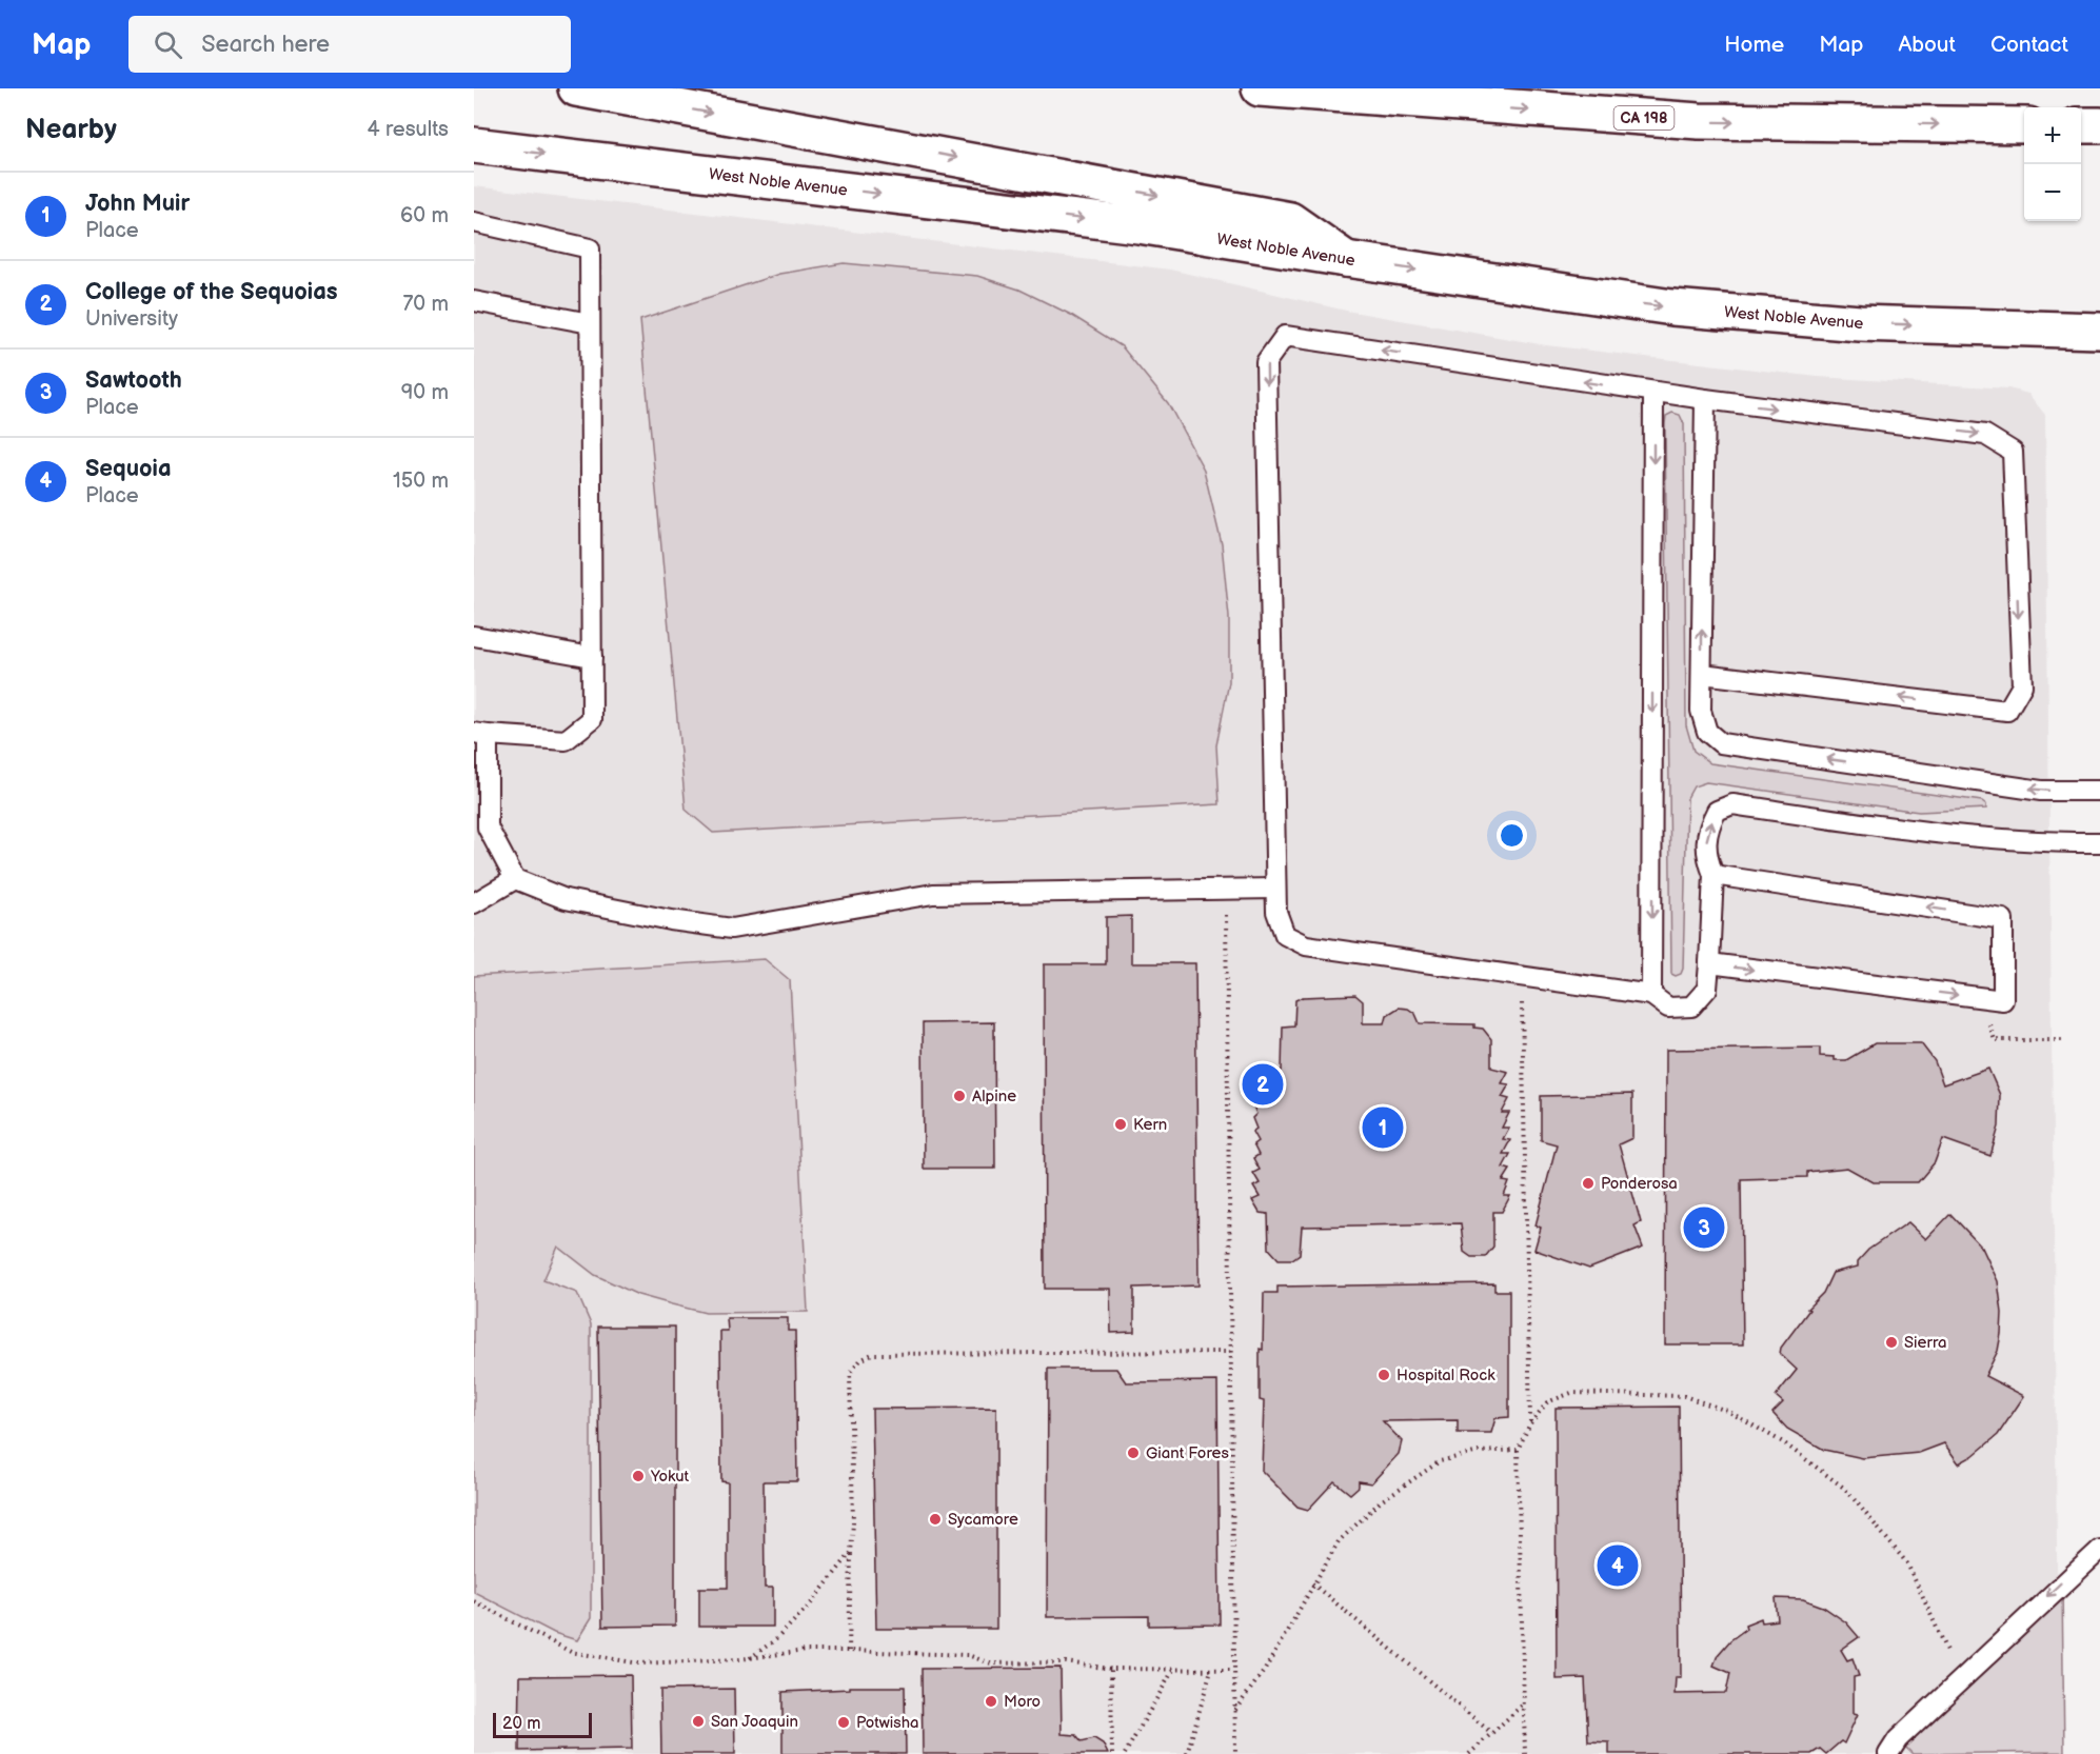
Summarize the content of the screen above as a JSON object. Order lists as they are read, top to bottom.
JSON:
{
  "streets": {
    "main road": ["CA 198", "West Noble Avenue"]
  },
  "places": [
    "Alpine",
    "Kern",
    "Ponderosa",
    "Sierra",
    "Hospital Rock",
    "Giant Fores",
    "Yokut",
    "Sycamore",
    "Moro",
    "San Joaquin",
    "Potwisha"
  ],
  "scale_bar": "20 m",
  "page": {
    "header": "Map",
    "search": "Search here",
    "nav": [
      "Home",
      "Map",
      "About",
      "Contact"
    ],
    "heading": ["Nearby", "4 results"],
    "map_buttons": ["+", "−"],
    "list": [
      {
        "mark": "1",
        "name": "John Muir",
        "note": "Place",
        "value": "60 m"
      },
      {
        "mark": "2",
        "name": "College of the Sequoias",
        "note": "University",
        "value": "70 m"
      },
      {
        "mark": "3",
        "name": "Sawtooth",
        "note": "Place",
        "value": "90 m"
      },
      {
        "mark": "4",
        "name": "Sequoia",
        "note": "Place",
        "value": "150 m"
      }
    ],
    "pins": [
      "2",
      "1",
      "3",
      "4"
    ],
    "scale": "20 m"
  }
}
